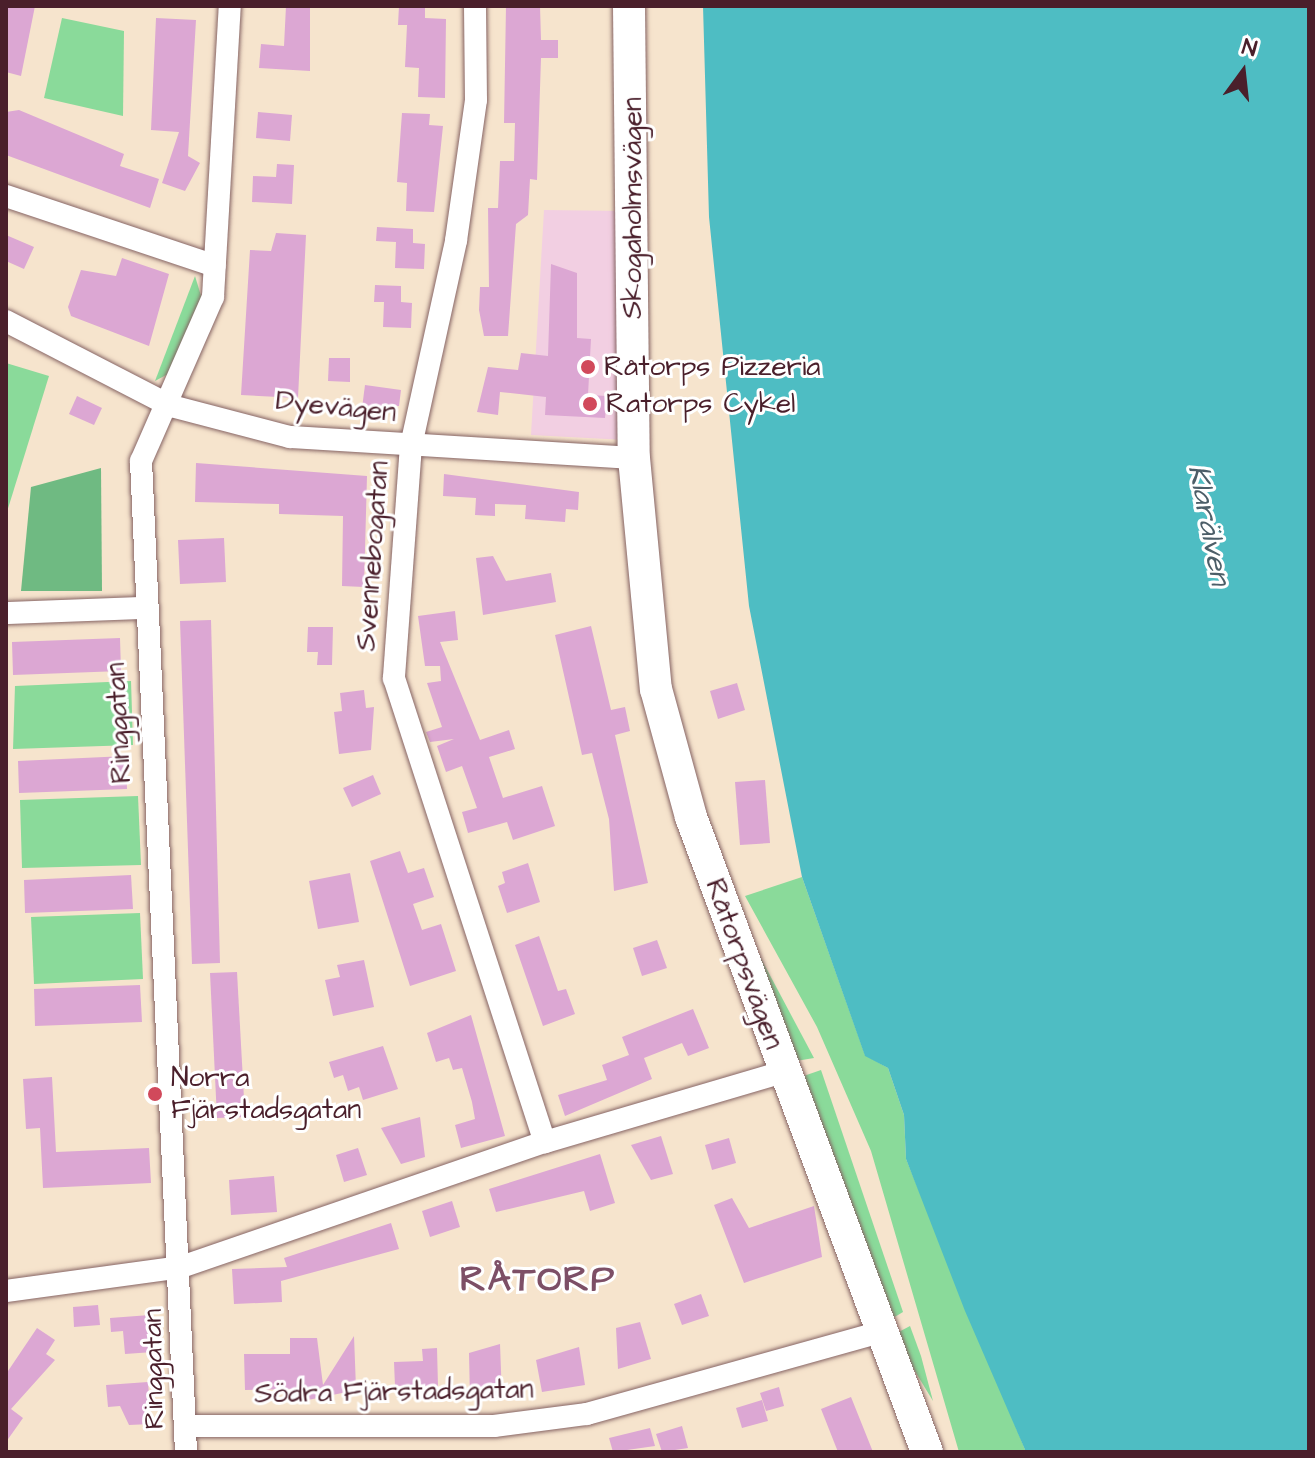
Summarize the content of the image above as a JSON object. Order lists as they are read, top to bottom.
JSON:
{
  "streets": {
    "street": [
      "Skogaholmsvägen",
      "Dyevägen",
      "Svennebogatan",
      "Ringgatan",
      "Råtorpsvägen",
      "Södra Fjärstadsgatan"
    ]
  },
  "crossings": [
    ["Skogaholmsvägen", "Dyevägen"],
    ["Skogaholmsvägen", "Råtorpsvägen"],
    ["Dyevägen", "Svennebogatan"],
    ["Dyevägen", "Ringgatan"],
    ["Dyevägen", "Råtorpsvägen"],
    ["Ringgatan", "Södra Fjärstadsgatan"],
    ["Råtorpsvägen", "Södra Fjärstadsgatan"]
  ],
  "districts": ["RÅTORP"],
  "water": ["Klarälven"],
  "places": ["Råtorps Pizzeria", "Ratorps Cykel", "Norra Fjärstadsgatan"],
  "north": "top"
}
